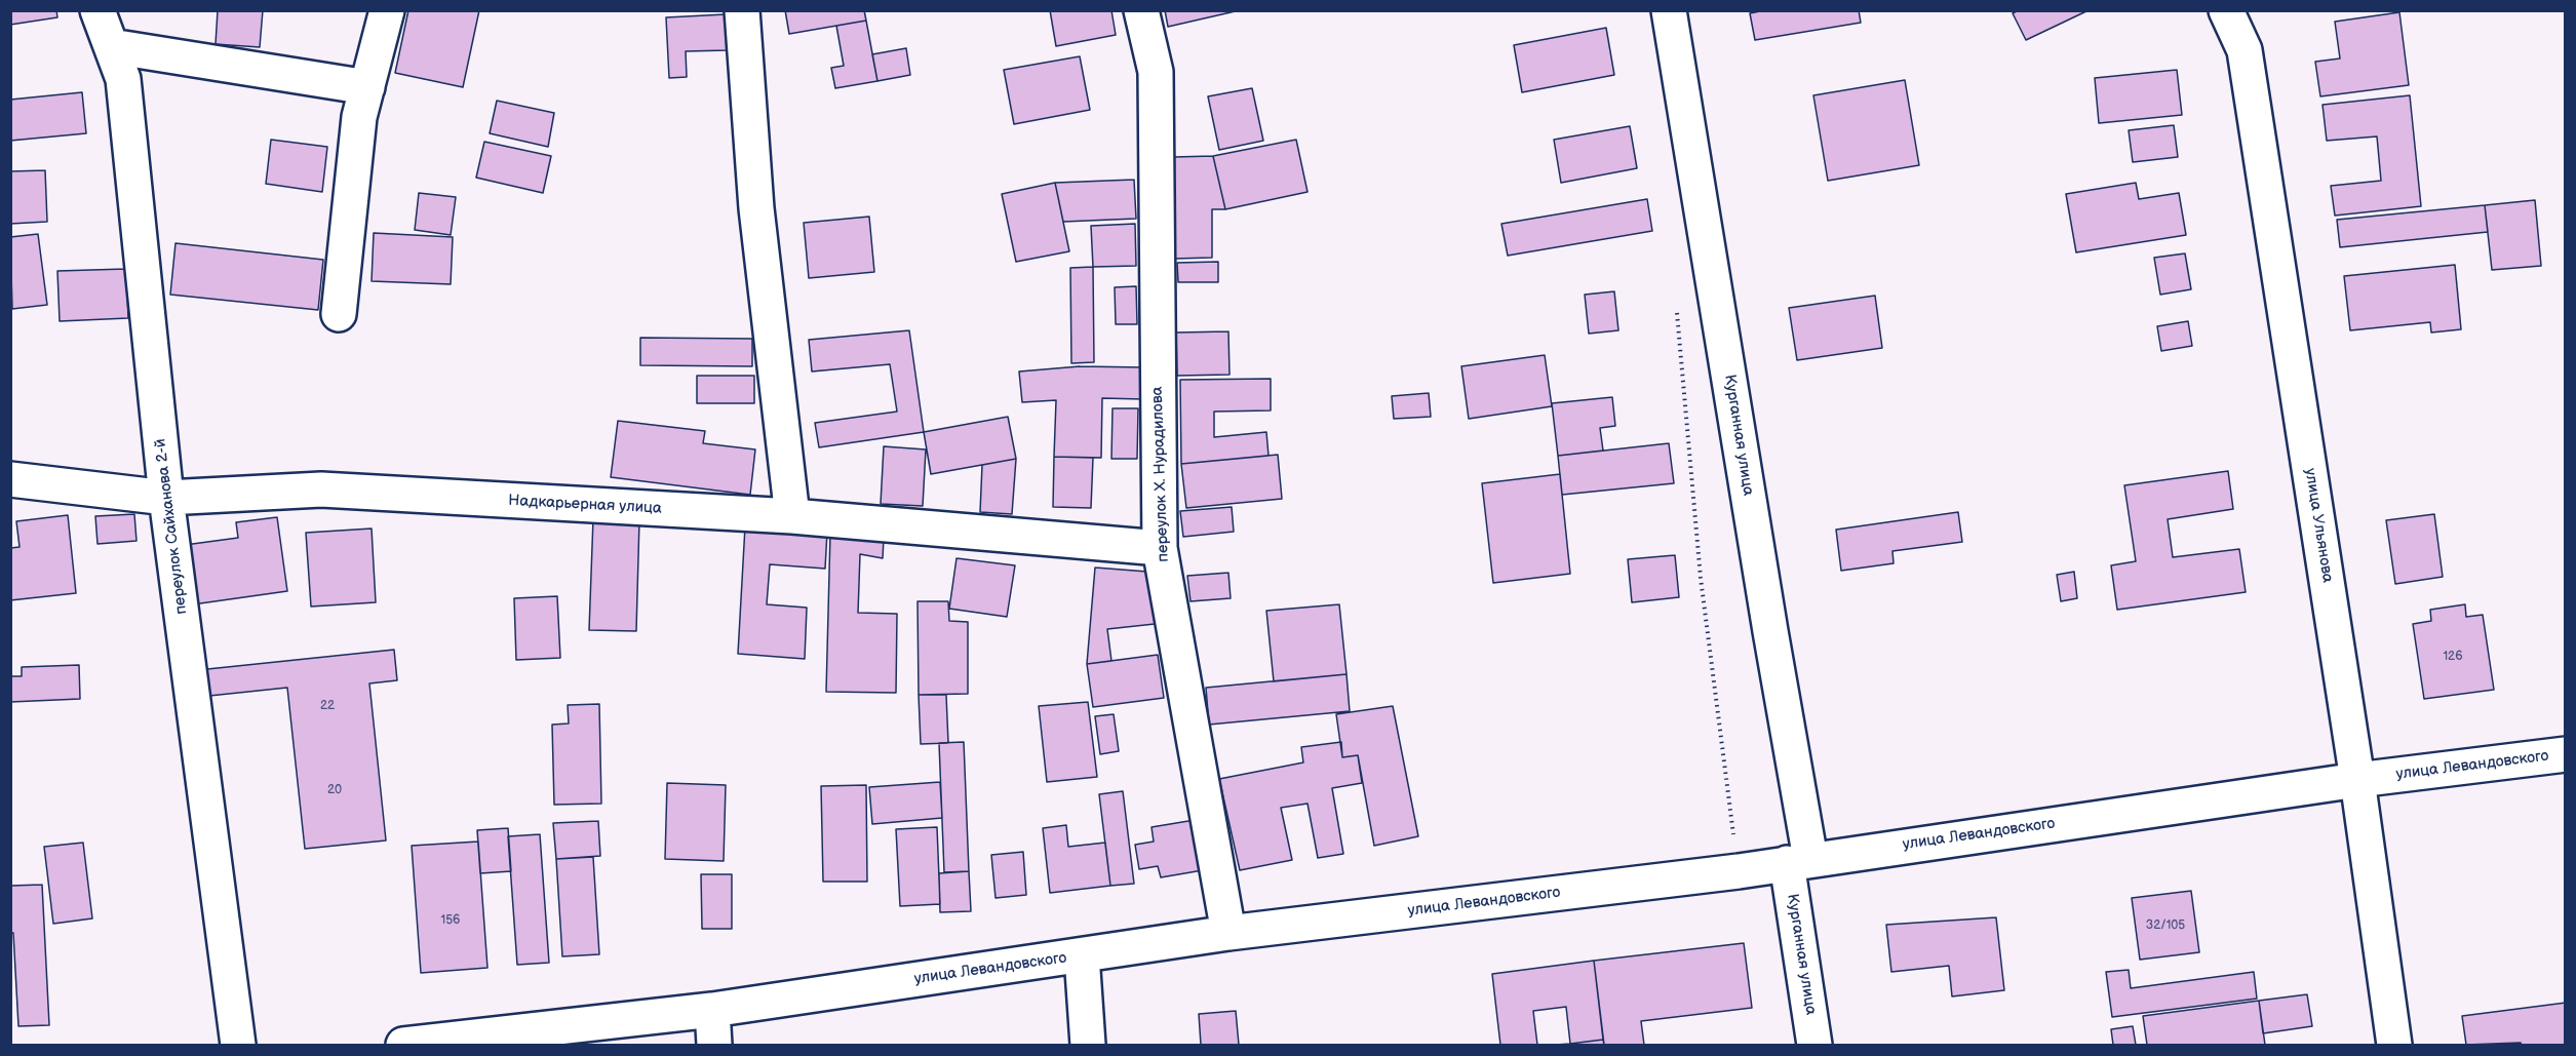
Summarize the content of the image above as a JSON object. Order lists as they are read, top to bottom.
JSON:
{
  "streets": {
    "street": [
      "Курганная улица",
      "переулок Х. Нурадилова",
      "Надкарьерная улица",
      "улица Ульянова",
      "переулок Сайханова 2-й",
      "улица Левандовского"
    ]
  },
  "crossings": [
    ["Курганная улица", "улица Левандовского"],
    ["переулок Х. Нурадилова", "Надкарьерная улица"],
    ["переулок Х. Нурадилова", "улица Левандовского"],
    ["Надкарьерная улица", "переулок Сайханова 2-й"],
    ["улица Ульянова", "улица Левандовского"]
  ],
  "house_numbers": [
    "126",
    "22",
    "20",
    "156",
    "32/105"
  ]
}
